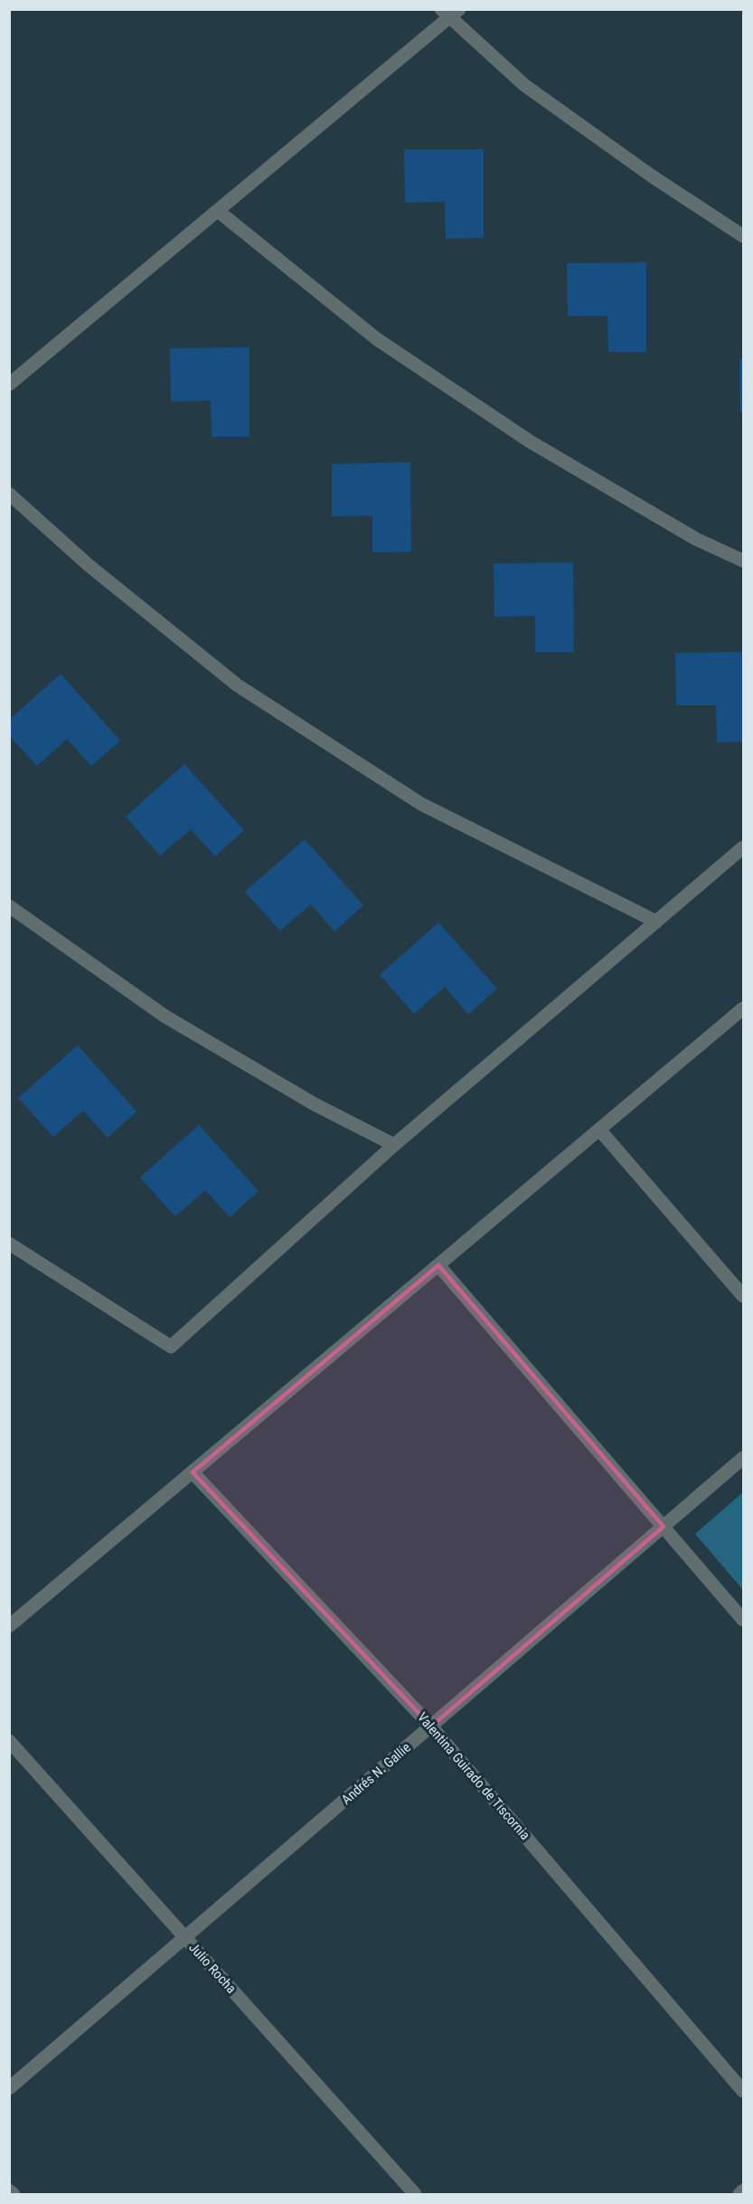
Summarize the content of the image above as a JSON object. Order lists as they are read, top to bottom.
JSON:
{
  "streets": {
    "street": ["Andrés N. Gallie", "Valentina Guirado de Tiscornia", "Julio Rocha"]
  },
  "crossings": [
    ["Andrés N. Gallie", "Valentina Guirado de Tiscornia"],
    ["Andrés N. Gallie", "Julio Rocha"]
  ]
}
